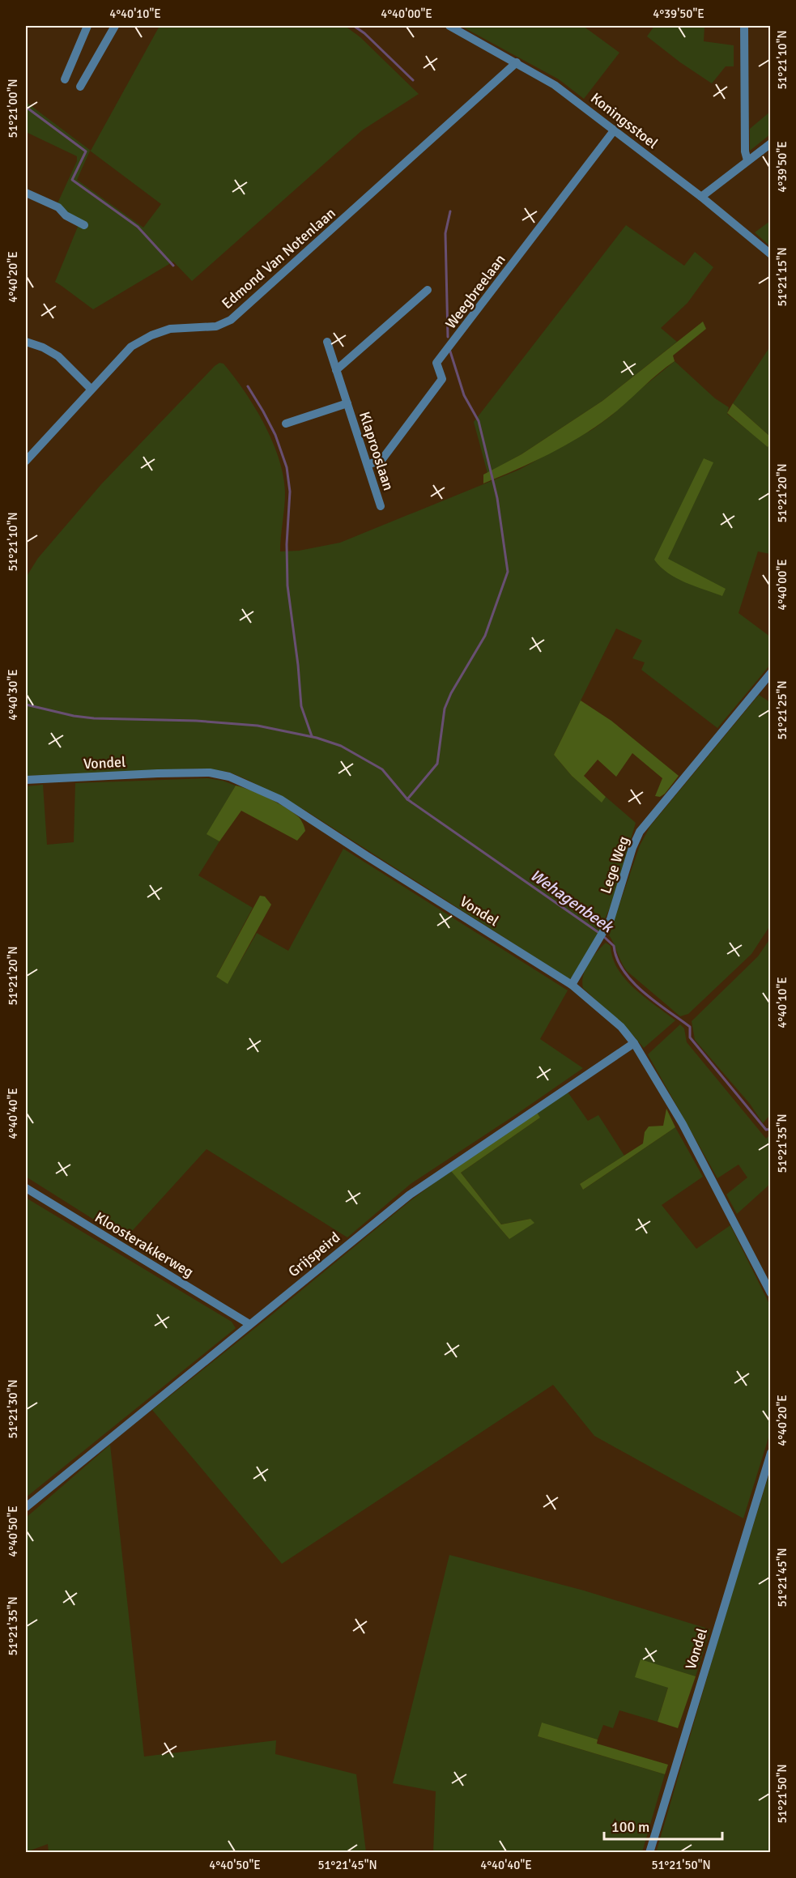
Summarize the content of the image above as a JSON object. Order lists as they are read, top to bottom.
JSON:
{
  "streets": {
    "street": [
      "Koningsstoel",
      "Edmond Van Notenlaan",
      "Weegbreelaan",
      "Klaprooslaan",
      "Vondel",
      "Lege Weg",
      "Kloosterakkerweg",
      "Grijspeird"
    ]
  },
  "crossings": [
    ["Koningsstoel", "Edmond Van Notenlaan"],
    ["Koningsstoel", "Weegbreelaan"],
    ["Weegbreelaan", "Klaprooslaan"],
    ["Vondel", "Lege Weg"],
    ["Vondel", "Grijspeird"],
    ["Kloosterakkerweg", "Grijspeird"]
  ],
  "water": ["Wehagenbeek"],
  "scale_bar": "100 m",
  "coordinates": [
    "4°40'10\"E",
    "4°40'00\"E",
    "4°39'50\"E",
    "51°21'10\"N",
    "51°21'00\"N",
    "51°21'15\"N",
    "4°40'20\"E",
    "51°21'20\"N",
    "4°40'30\"E",
    "51°21'25\"N",
    "4°40'40\"E",
    "51°21'35\"N",
    "51°21'30\"N",
    "4°40'50\"E",
    "51°21'45\"N",
    "51°21'50\"N"
  ]
}
